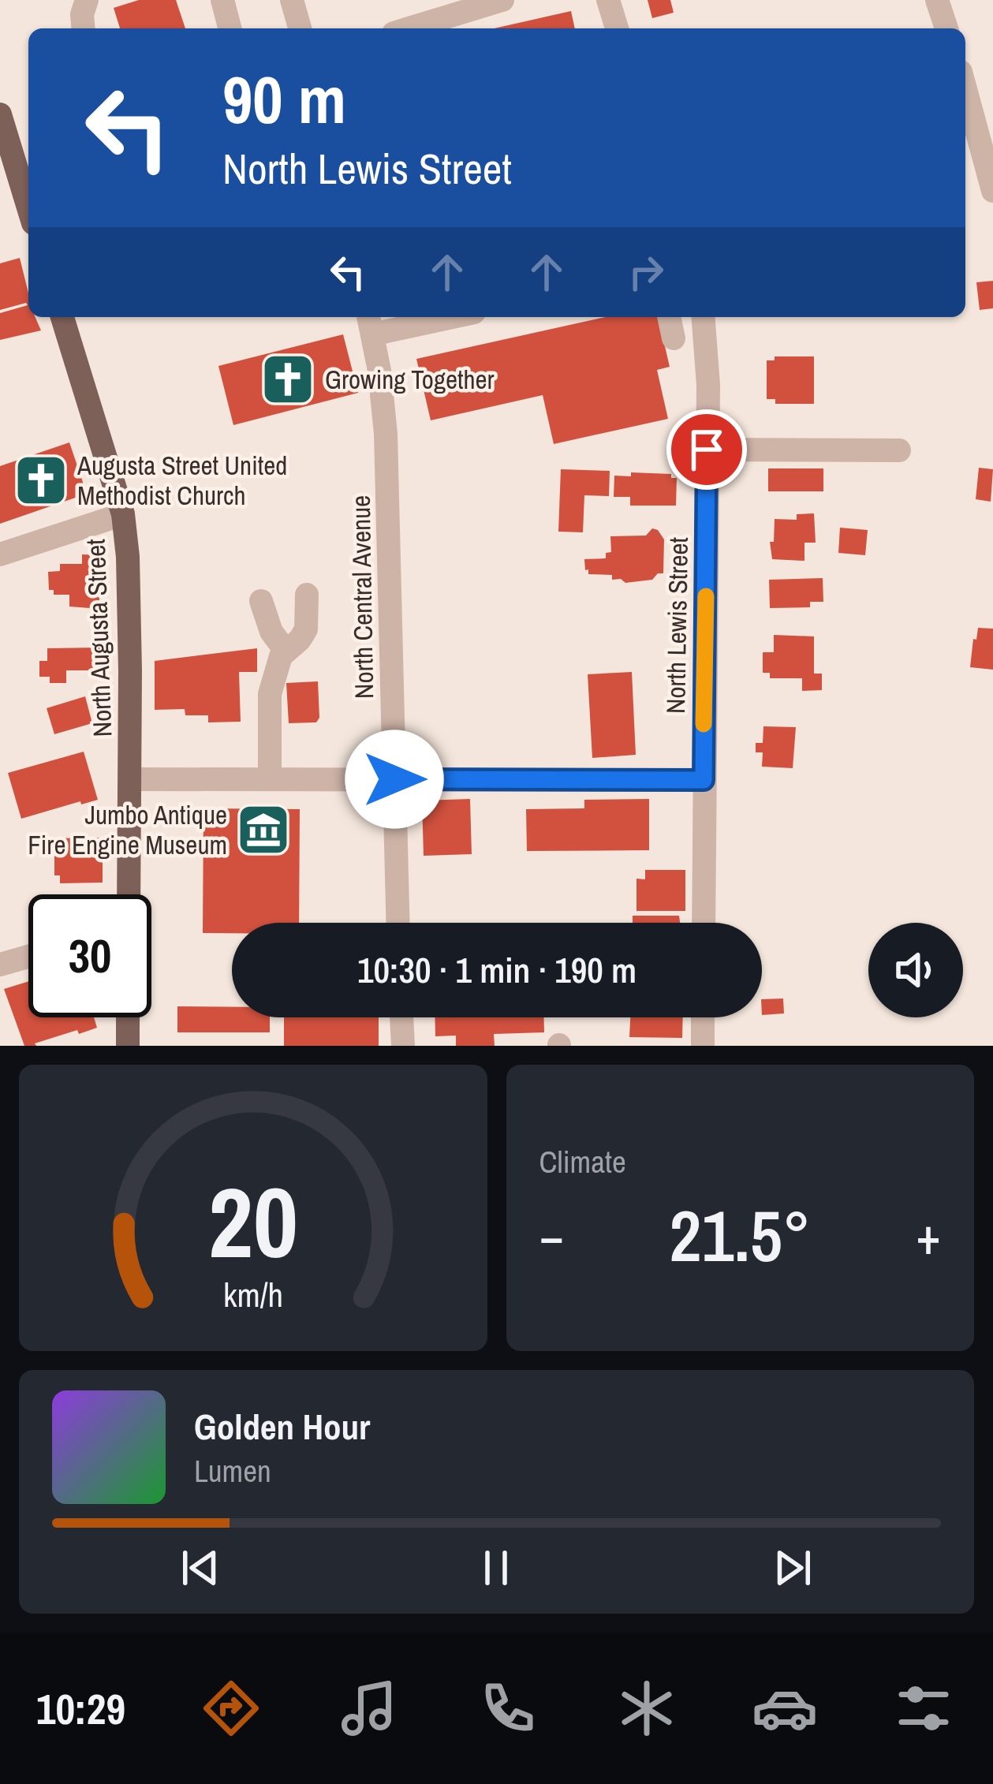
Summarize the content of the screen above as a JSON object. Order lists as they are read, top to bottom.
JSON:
{
  "streets": {
    "main road": ["North Augusta Street"],
    "street": ["North Central Avenue", "North Lewis Street"]
  },
  "places": {
    "church": ["Growing Together", "Augusta Street United Methodist Church"],
    "museum": ["Jumbo Antique Fire Engine Museum"]
  },
  "page": {
    "turn": ["90 m", "North Lewis Street"],
    "limit": "30",
    "trip": "10:30 · 1 min · 190 m",
    "tile": "Climate",
    "heat": ["−", "21.5°", "+"],
    "song": ["Golden Hour", "Lumen"],
    "tabs": "10:29",
    "gauge": ["20", "km/h"]
  }
}
